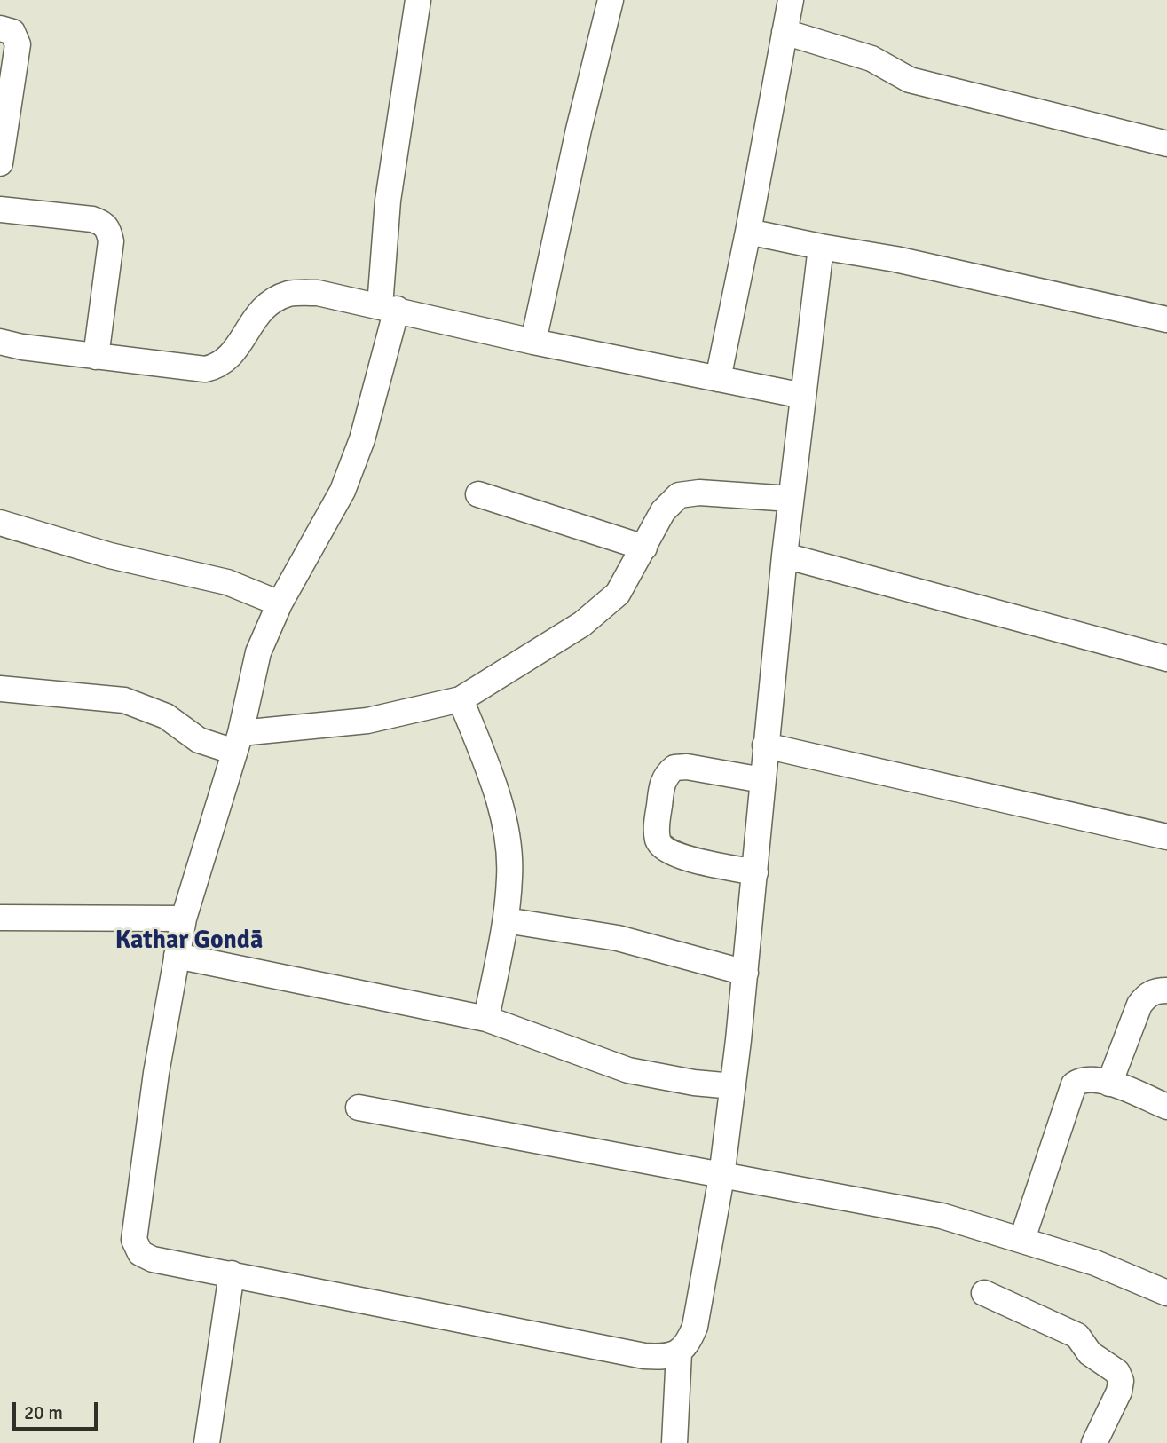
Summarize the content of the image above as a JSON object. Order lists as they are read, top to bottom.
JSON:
{
  "districts": ["Kathar Gondā"],
  "scale_bar": "20 m"
}
